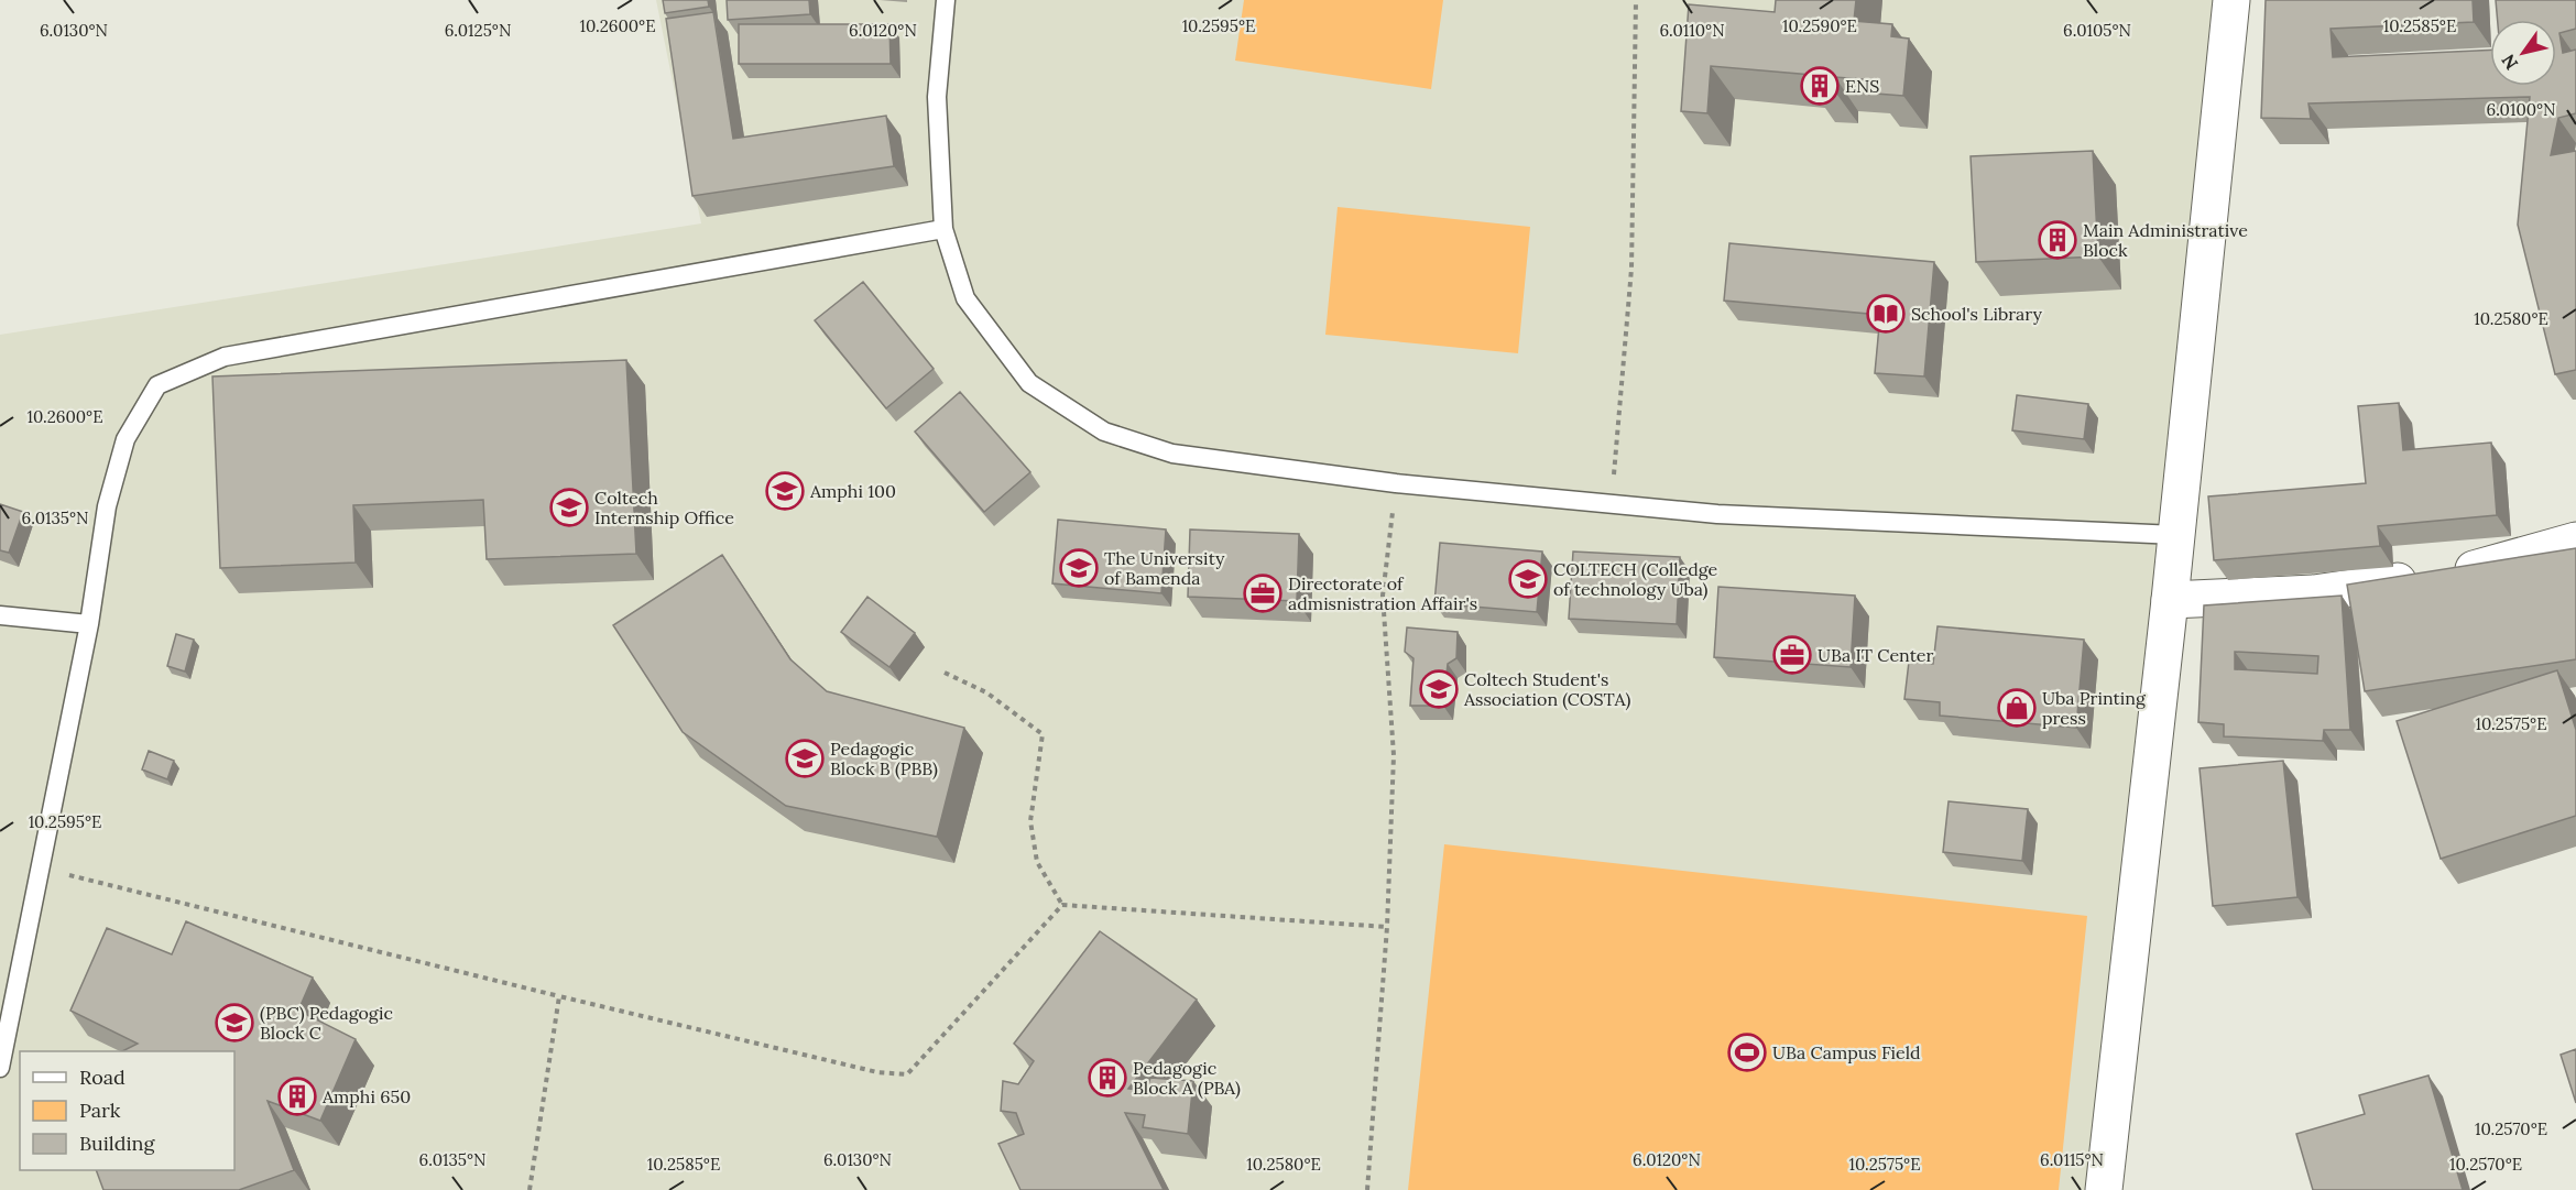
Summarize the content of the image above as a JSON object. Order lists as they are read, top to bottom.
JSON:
{
  "places": {
    "building": [
      "ENS",
      "Main Administrative Block",
      "Pedagogic Block A (PBA)",
      "Amphi 650"
    ],
    "library": ["School's Library"],
    "school or university": [
      "Amphi 100",
      "Coltech Internship Office",
      "The University of Bamenda",
      "COLTECH (Colledge of technology Uba)",
      "Coltech Student's Association (COSTA)",
      "Pedagogic Block B (PBB)",
      "(PBC) Pedagogic Block C"
    ],
    "office": ["Directorate of admisnistration Affair's", "UBa IT Center"],
    "shop": ["Uba Printing press"],
    "sports": ["UBa Campus Field"]
  },
  "legend": ["Road", "Park", "Building"],
  "north": "bottom left",
  "coordinates": [
    "10.2600°E",
    "10.2595°E",
    "10.2590°E",
    "10.2585°E",
    "6.0130°N",
    "6.0125°N",
    "6.0120°N",
    "6.0110°N",
    "6.0105°N",
    "6.0100°N",
    "10.2580°E",
    "6.0135°N",
    "10.2575°E",
    "10.2570°E",
    "6.0115°N"
  ]
}
